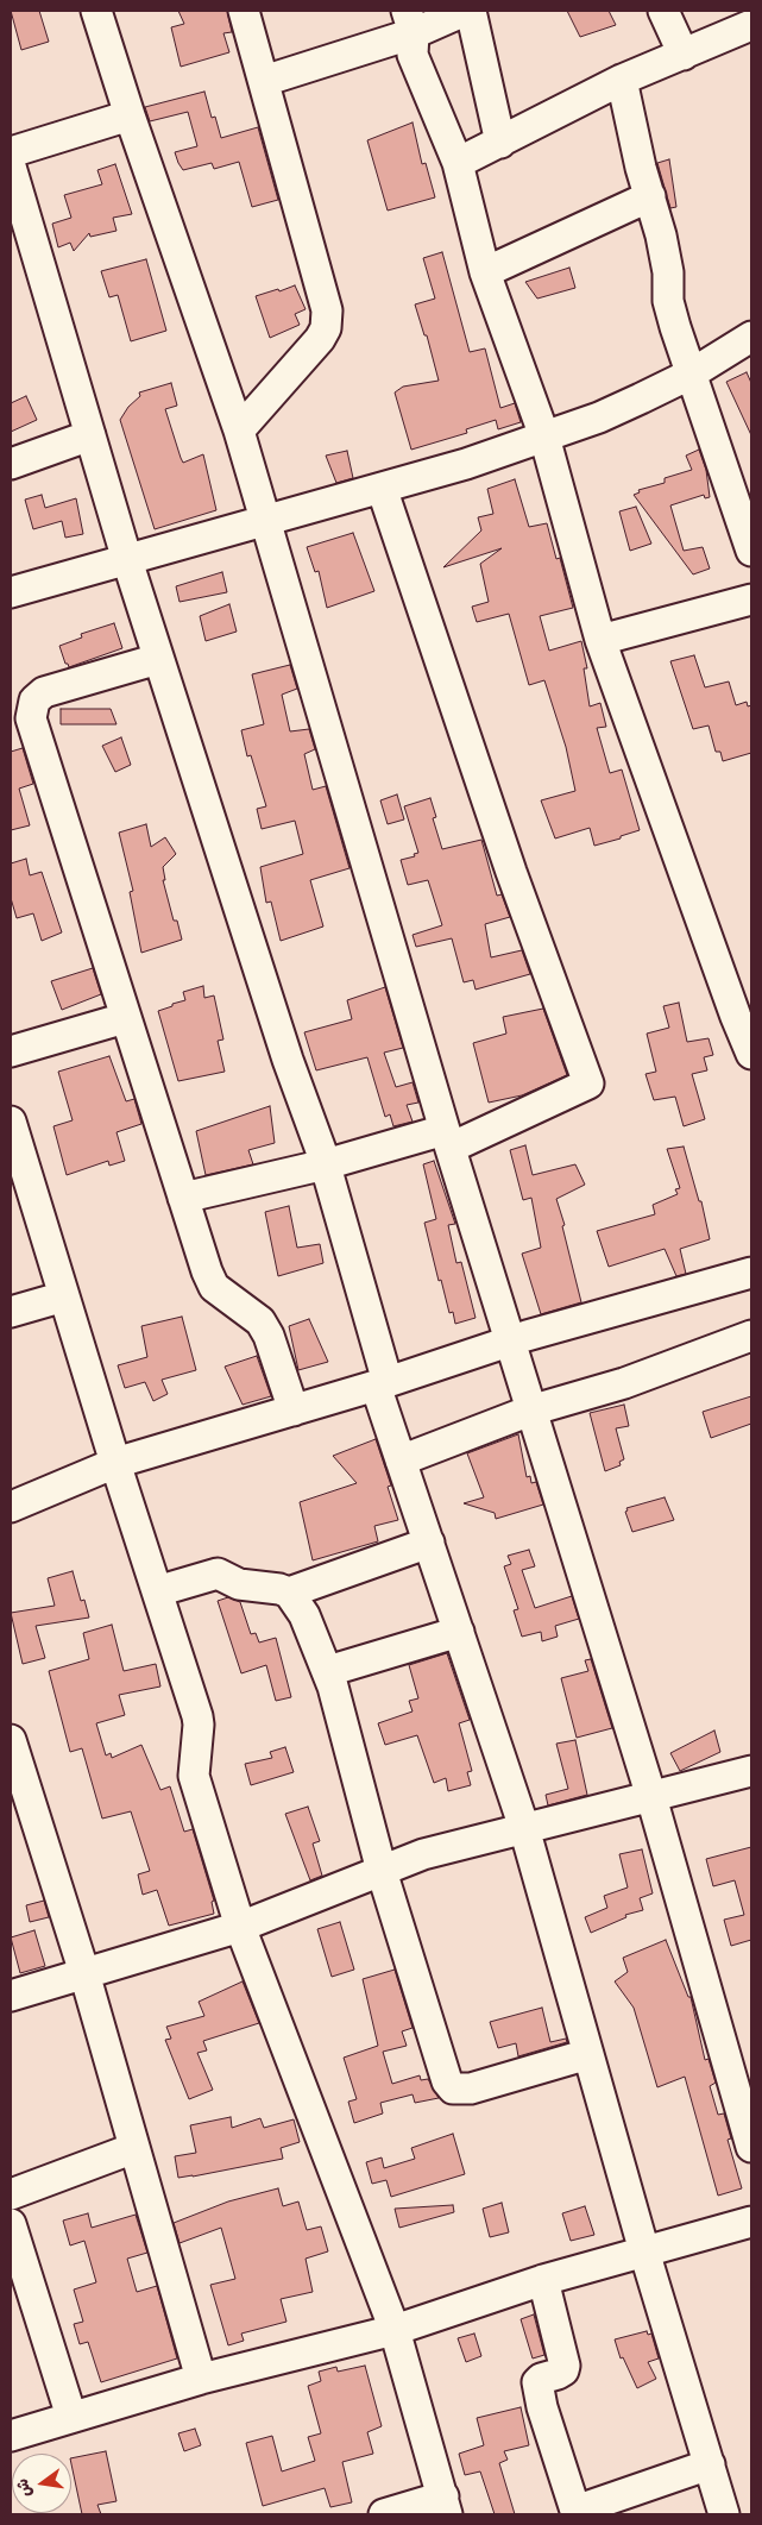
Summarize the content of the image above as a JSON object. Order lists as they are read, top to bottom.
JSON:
{
  "north": "left"
}
